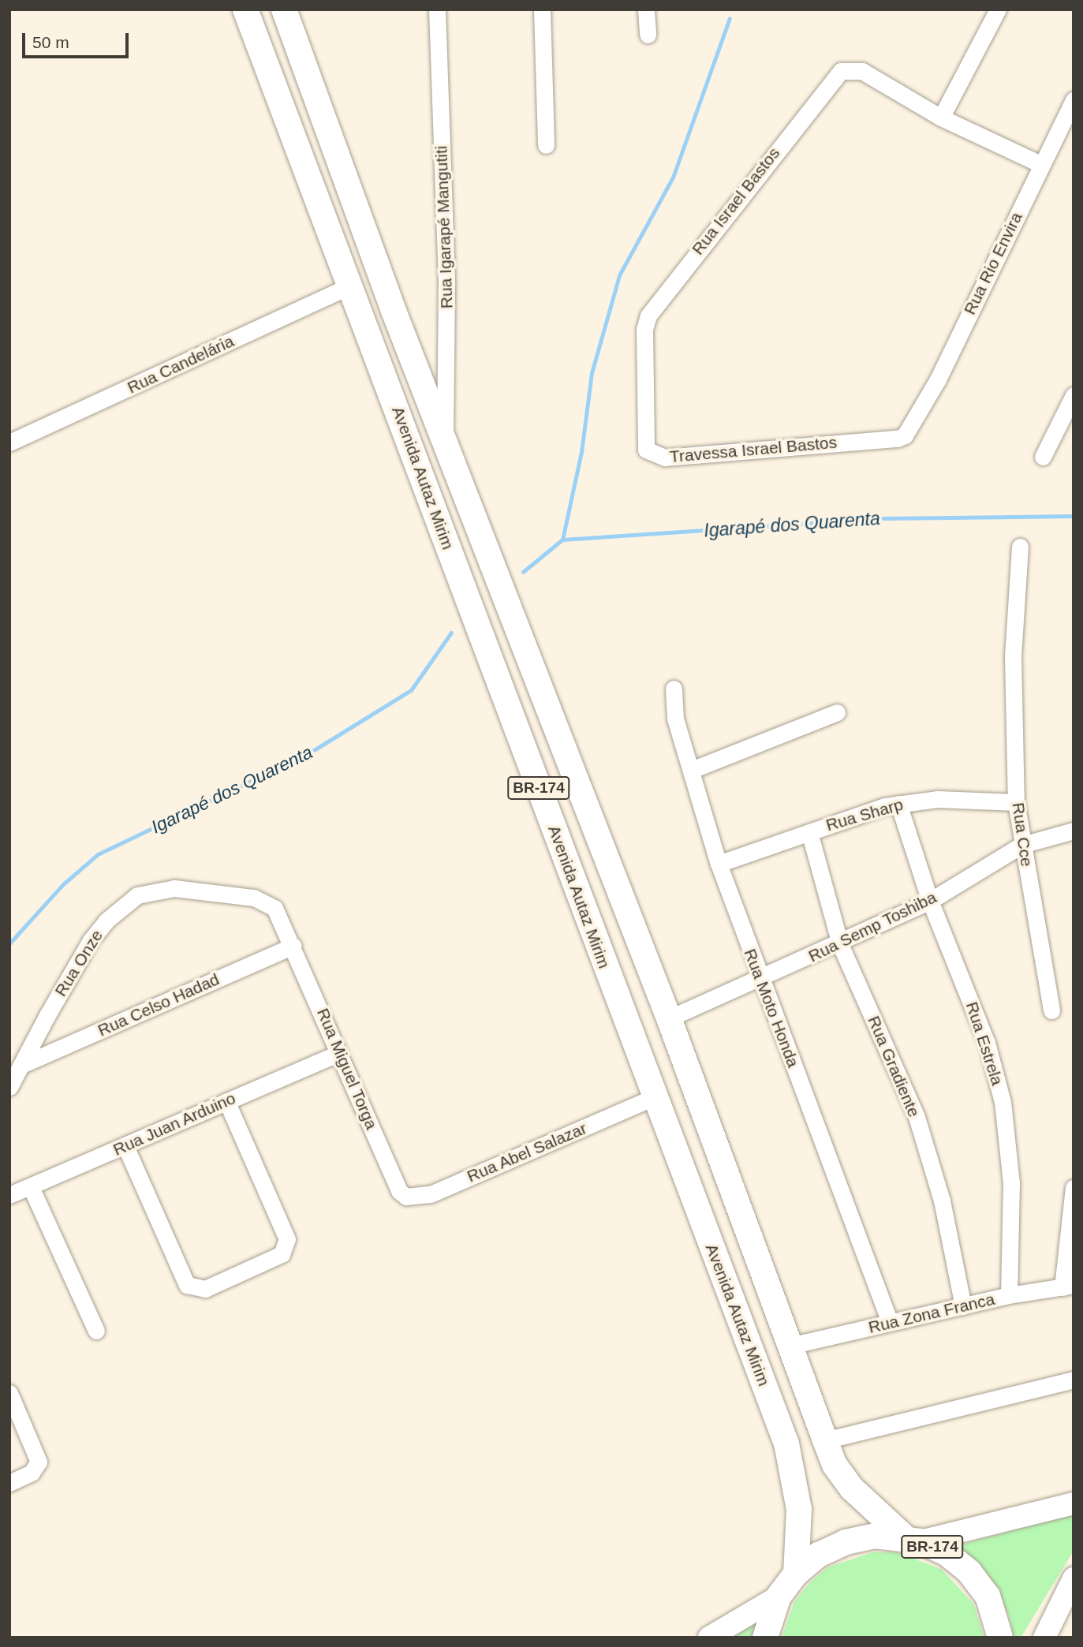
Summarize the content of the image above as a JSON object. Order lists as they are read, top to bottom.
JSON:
{
  "streets": {
    "main road": ["Avenida Autaz Mirim", "BR-174"],
    "street": [
      "Rua Israel Bastos",
      "Rua Igarapé Mangutiti",
      "Rua Rio Envira",
      "Rua Candelária",
      "Travessa Israel Bastos",
      "Rua Sharp",
      "Rua Cce",
      "Rua Semp Toshiba",
      "Rua Onze",
      "Rua Celso Hadad",
      "Rua Moto Honda",
      "Rua Estrela",
      "Rua Gradiente",
      "Rua Miguel Torga",
      "Rua Juan Arduino",
      "Rua Abel Salazar",
      "Rua Zona Franca"
    ]
  },
  "crossings": [
    ["Rua Israel Bastos", "Travessa Israel Bastos"],
    ["Rua Igarapé Mangutiti", "Avenida Autaz Mirim"],
    ["Rua Rio Envira", "Travessa Israel Bastos"],
    ["Rua Candelária", "Avenida Autaz Mirim"],
    ["Avenida Autaz Mirim", "BR-174"],
    ["Avenida Autaz Mirim", "Rua Semp Toshiba"],
    ["Avenida Autaz Mirim", "Rua Abel Salazar"],
    ["Avenida Autaz Mirim", "Rua Zona Franca"],
    ["Rua Sharp", "Rua Cce"],
    ["Rua Sharp", "Rua Moto Honda"],
    ["Rua Sharp", "Rua Estrela"],
    ["Rua Sharp", "Rua Gradiente"],
    ["Rua Cce", "Rua Semp Toshiba"],
    ["Rua Semp Toshiba", "Rua Moto Honda"],
    ["Rua Semp Toshiba", "Rua Estrela"],
    ["Rua Semp Toshiba", "Rua Gradiente"],
    ["Rua Onze", "Rua Celso Hadad"],
    ["Rua Onze", "Rua Miguel Torga"],
    ["Rua Celso Hadad", "Rua Miguel Torga"],
    ["Rua Moto Honda", "Rua Zona Franca"],
    ["Rua Estrela", "Rua Zona Franca"],
    ["Rua Gradiente", "Rua Zona Franca"],
    ["Rua Miguel Torga", "Rua Juan Arduino"],
    ["Rua Miguel Torga", "Rua Abel Salazar"]
  ],
  "water": ["Igarapé dos Quarenta"],
  "scale_bar": "50 m"
}
